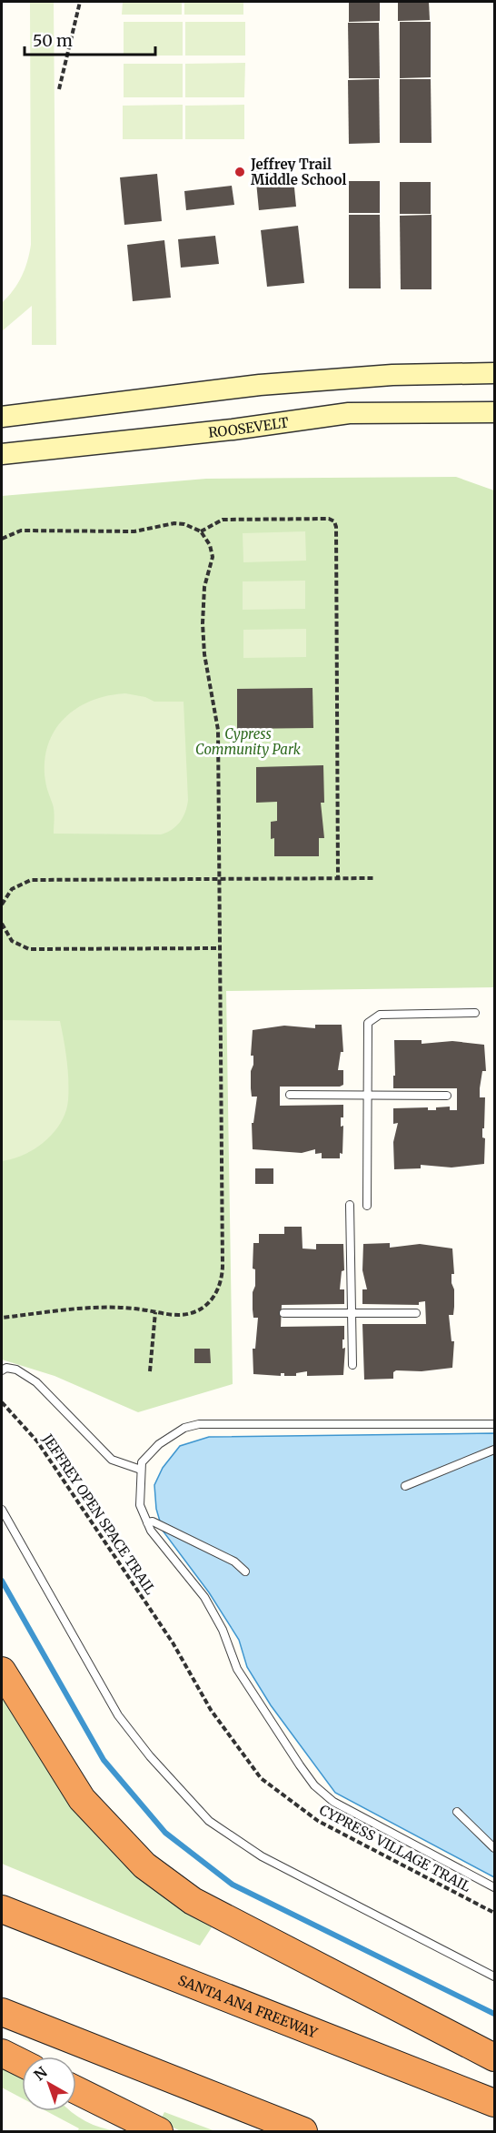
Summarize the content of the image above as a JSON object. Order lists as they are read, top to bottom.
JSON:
{
  "streets": {
    "highway": ["SANTA ANA FREEWAY"],
    "street": ["ROOSEVELT"],
    "path": ["JEFFREY OPEN SPACE TRAIL", "CYPRESS VILLAGE TRAIL"]
  },
  "crossings": [
    ["JEFFREY OPEN SPACE TRAIL", "CYPRESS VILLAGE TRAIL"]
  ],
  "parks": ["Cypress Community Park"],
  "places": ["Jeffrey Trail Middle School"],
  "scale_bar": "50 m",
  "north": "top left"
}
